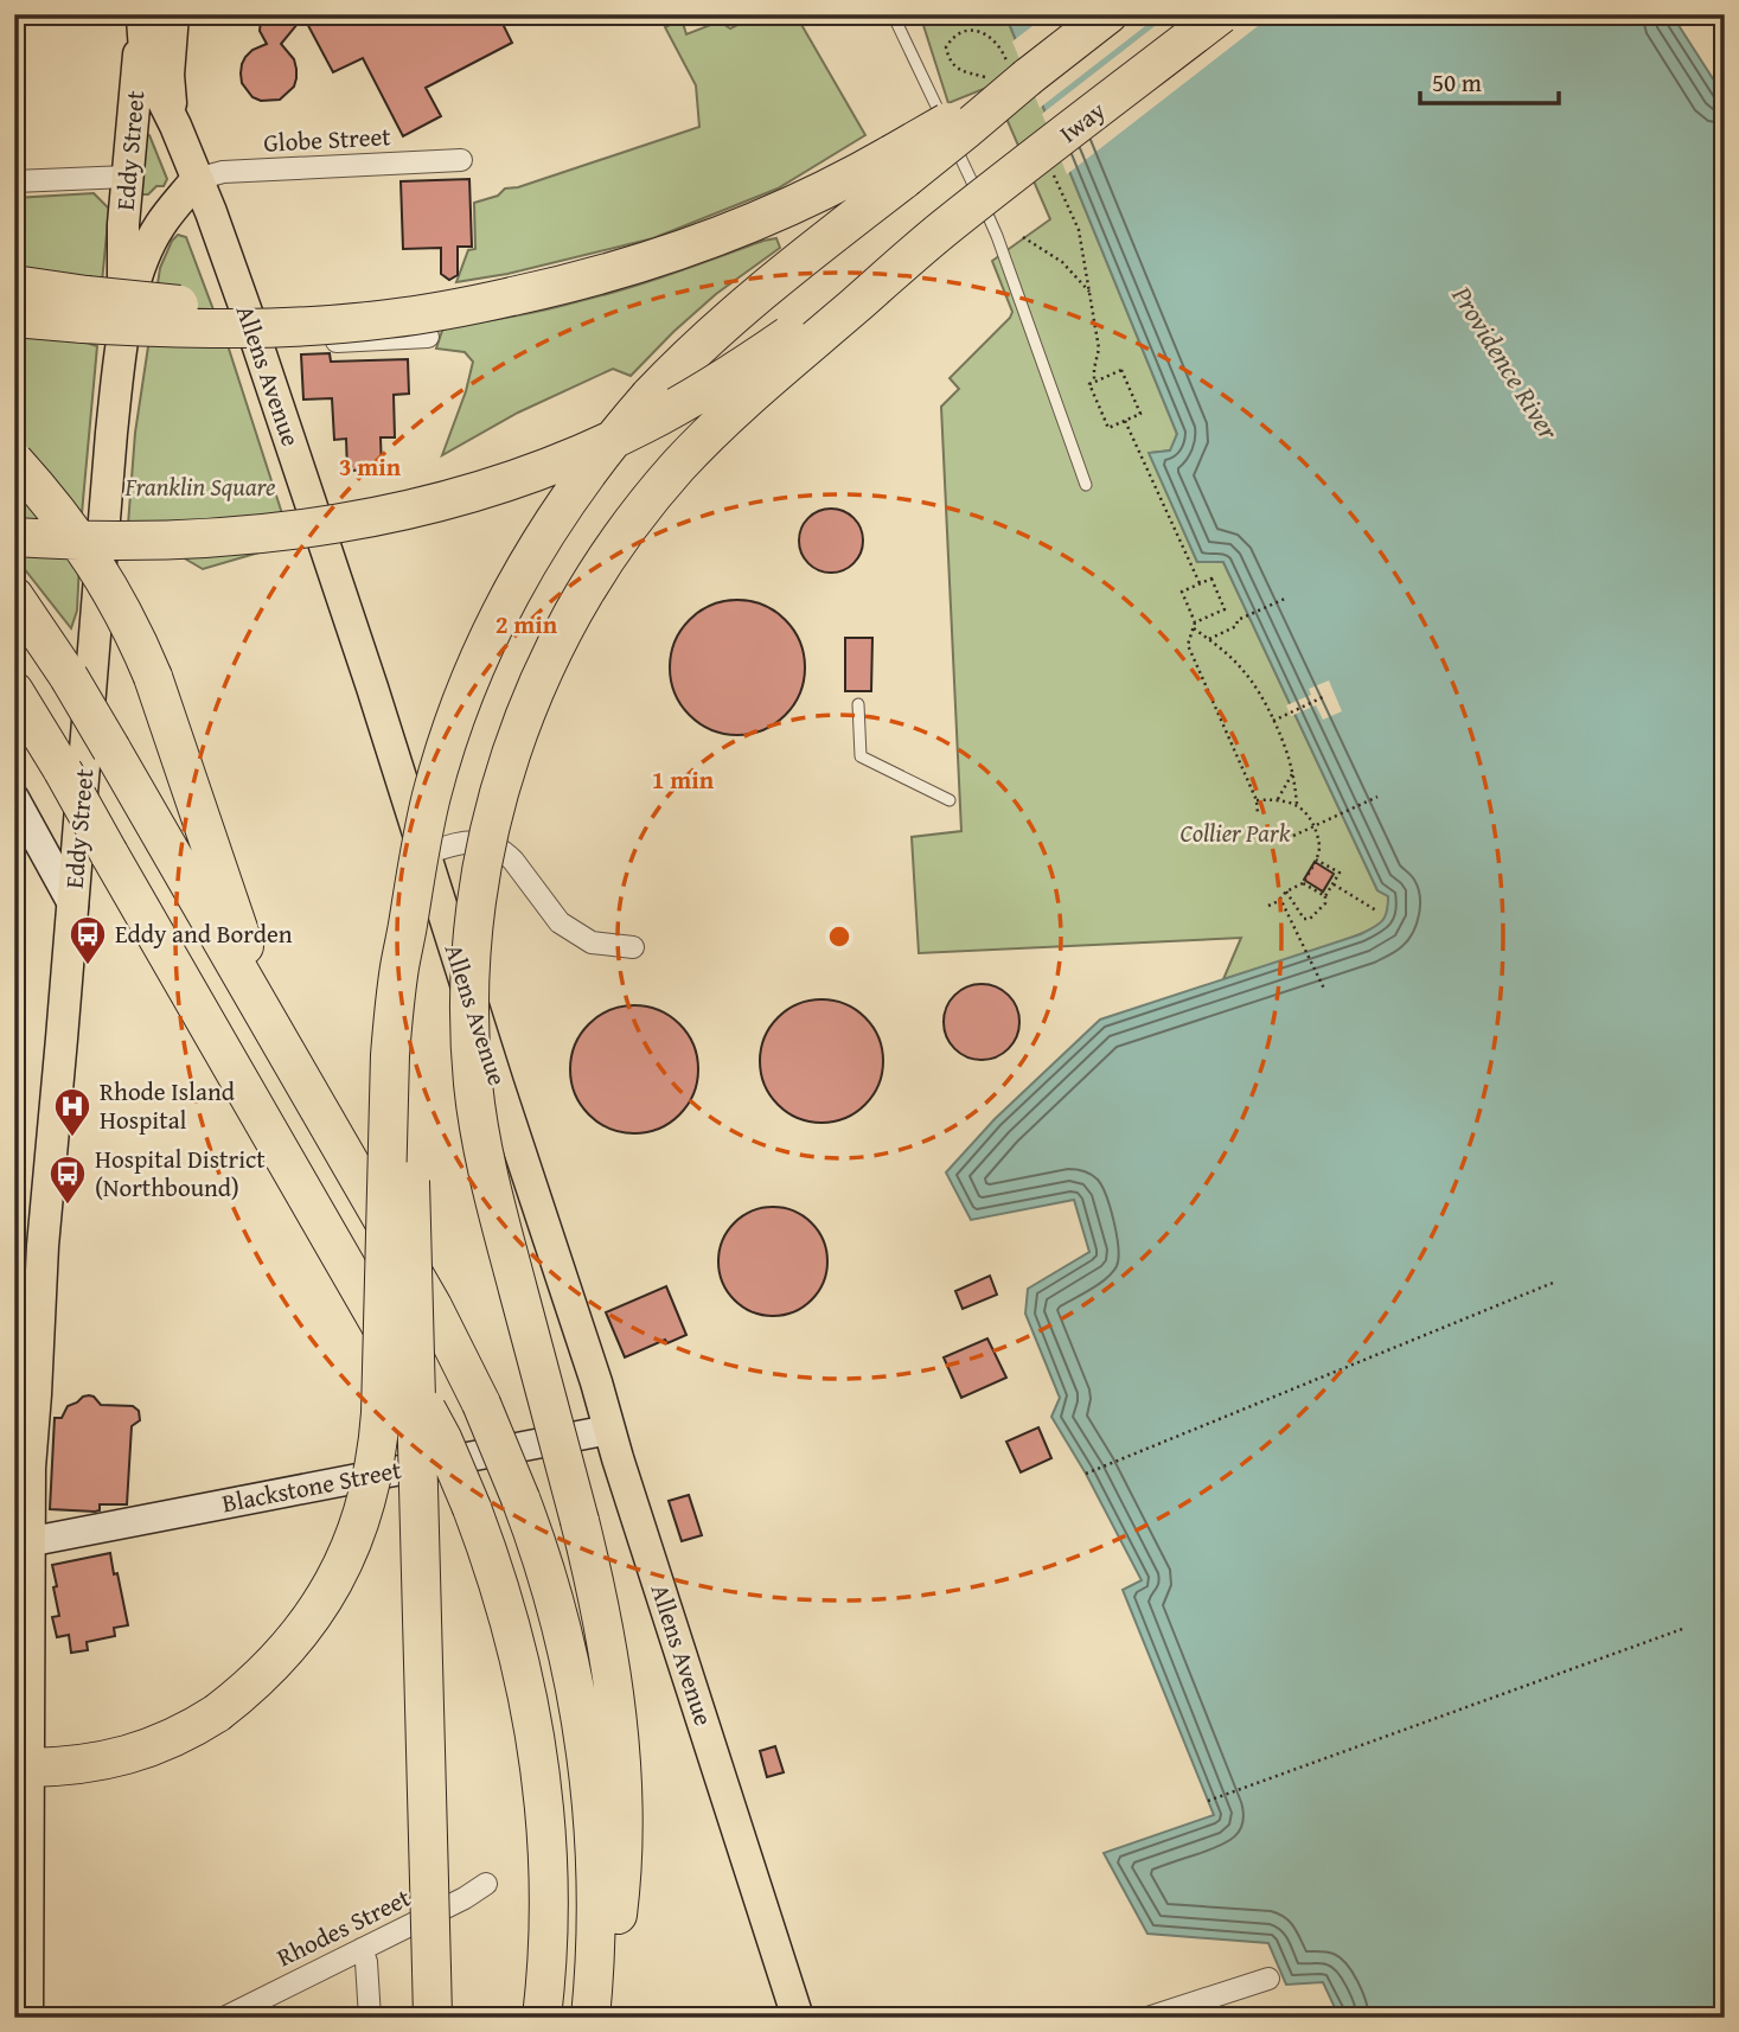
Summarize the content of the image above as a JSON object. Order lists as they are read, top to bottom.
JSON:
{
  "streets": {
    "highway": ["Iway"],
    "main road": ["Eddy Street", "Allens Avenue"],
    "street": ["Globe Street", "Blackstone Street", "Rhodes Street"]
  },
  "crossings": [
    ["Globe Street", "Eddy Street"],
    ["Globe Street", "Allens Avenue"],
    ["Eddy Street", "Allens Avenue"],
    ["Eddy Street", "Blackstone Street"],
    ["Allens Avenue", "Blackstone Street"]
  ],
  "water": ["Providence River"],
  "parks": ["Franklin Square", "Collier Park"],
  "places": {
    "bus stop": ["Eddy and Borden", "Hospital District (Northbound)"],
    "hospital": ["Rhode Island Hospital"]
  },
  "scale_bar": "50 m",
  "rings": ["3 min", "2 min", "1 min"]
}
